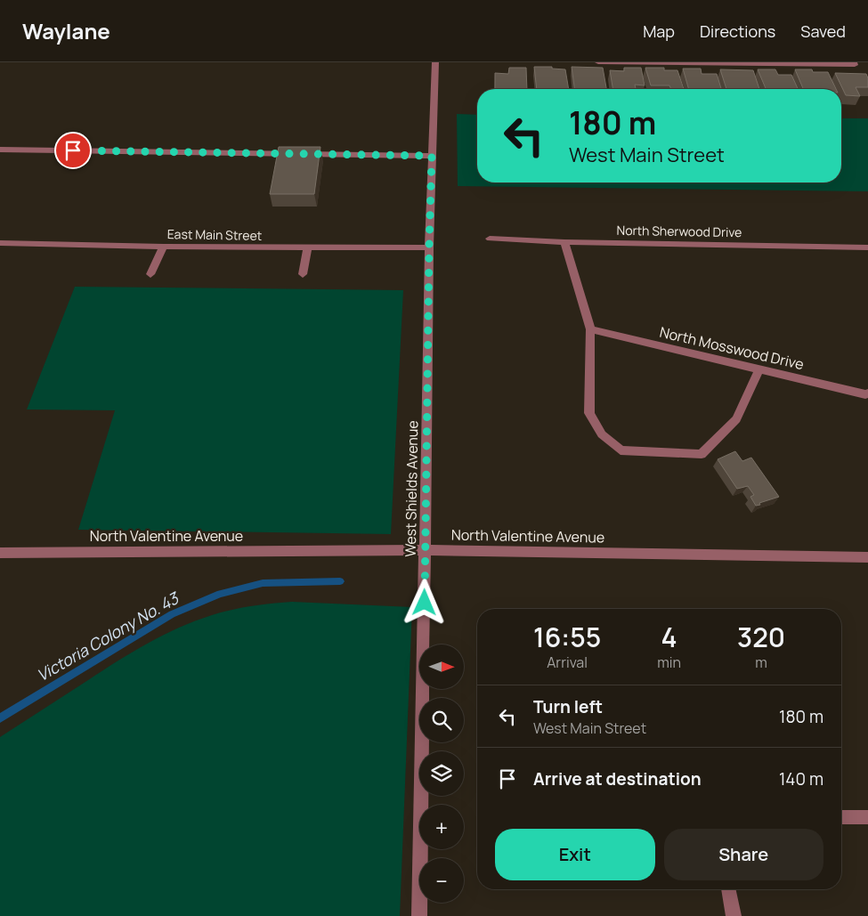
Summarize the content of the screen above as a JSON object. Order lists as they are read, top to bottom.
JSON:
{
  "streets": {
    "street": [
      "North Sherwood Drive",
      "East Main Street",
      "North Mosswood Drive",
      "West Shields Avenue",
      "North Valentine Avenue"
    ]
  },
  "crossings": [
    ["East Main Street", "West Shields Avenue"],
    ["West Shields Avenue", "North Valentine Avenue"]
  ],
  "water": ["Victoria Colony No. 43"],
  "north": "right",
  "page": {
    "header": "Waylane",
    "nav": ["Map", "Directions", "Saved"],
    "turn": ["180 m", "West Main Street"],
    "eta": [
      "16:55",
      "Arrival",
      "4",
      "min",
      "320",
      "m"
    ],
    "map_buttons": ["+", "−"],
    "list": [
      {
        "name": "Turn left",
        "note": "West Main Street",
        "value": "180 m"
      },
      {
        "name": "Arrive at destination",
        "value": "140 m"
      }
    ],
    "buttons": ["Exit", "Share"]
  }
}
